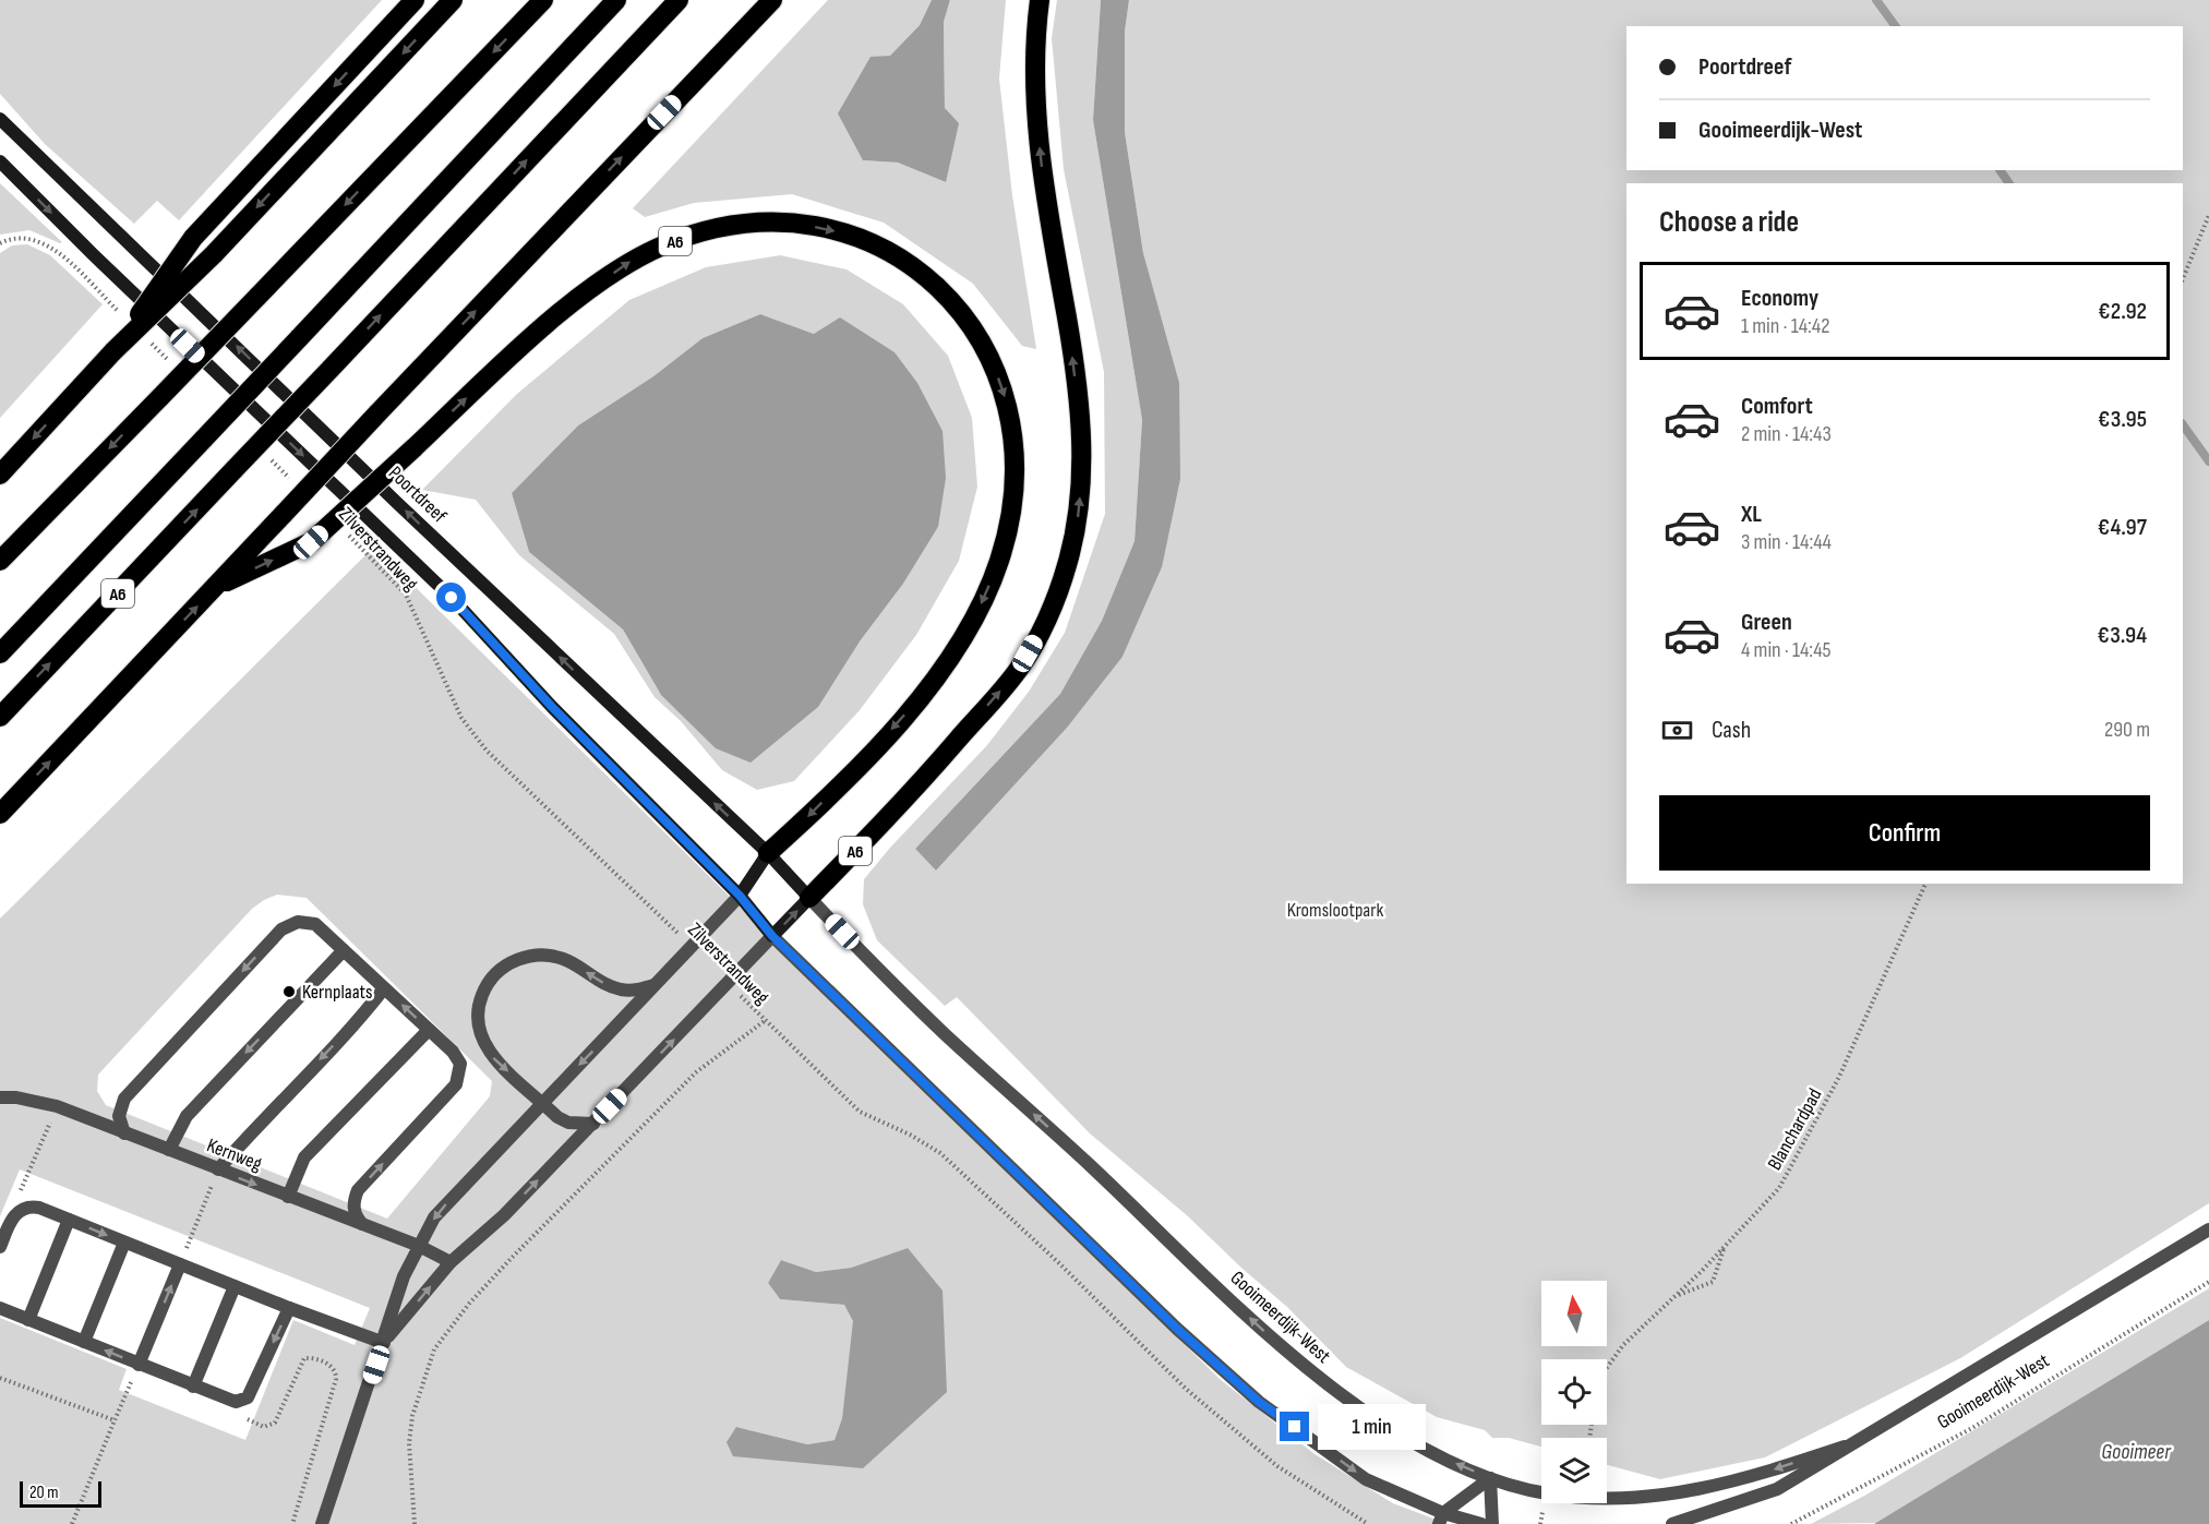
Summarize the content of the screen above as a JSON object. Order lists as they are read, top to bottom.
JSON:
{
  "streets": {
    "highway": ["A6"],
    "main road": ["Poortdreef"],
    "street": ["Kernweg", "Gooimeerdijk-West"],
    "path": ["Zilverstrandweg", "Blanchardpad"]
  },
  "crossings": [
    ["A6", "Poortdreef"],
    ["A6", "Gooimeerdijk-West"],
    ["Poortdreef", "Gooimeerdijk-West"]
  ],
  "water": ["Gooimeer"],
  "parks": ["Kromslootpark"],
  "places": ["Kernplaats"],
  "scale_bar": "20 m",
  "north": "top",
  "page": {
    "banner": ["Poortdreef", "Gooimeerdijk-West"],
    "heading": "Choose a ride",
    "list": [
      {
        "name": "Economy",
        "note": "1 min · 14:42",
        "value": "€2.92"
      },
      {
        "name": "Comfort",
        "note": "2 min · 14:43",
        "value": "€3.95"
      },
      {
        "name": "XL",
        "note": "3 min · 14:44",
        "value": "€4.97"
      },
      {
        "name": "Green",
        "note": "4 min · 14:45",
        "value": "€3.94"
      }
    ],
    "pay": ["Cash", "290 m"],
    "buttons": "Confirm",
    "bubble": "1 min",
    "scale": "20 m"
  }
}
